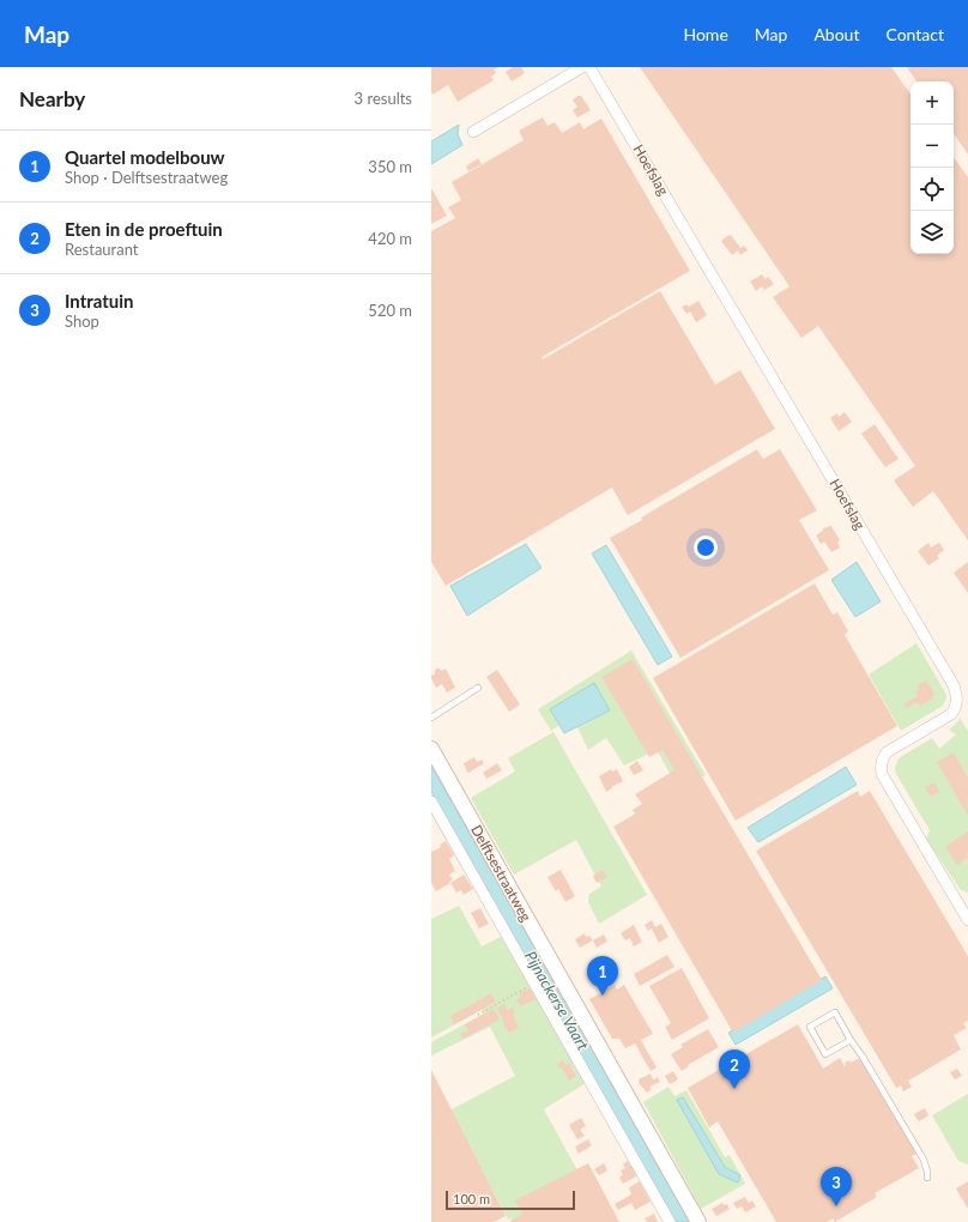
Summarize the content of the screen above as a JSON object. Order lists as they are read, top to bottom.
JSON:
{
  "streets": {
    "main road": ["Delftsestraatweg"],
    "street": ["Hoefslag"]
  },
  "water": ["Pijnackerse Vaart"],
  "scale_bar": "100 m",
  "page": {
    "header": "Map",
    "nav": [
      "Home",
      "Map",
      "About",
      "Contact"
    ],
    "heading": ["Nearby", "3 results"],
    "map_buttons": ["+", "−"],
    "list": [
      {
        "mark": "1",
        "name": "Quartel modelbouw",
        "note": "Shop · Delftsestraatweg",
        "value": "350 m"
      },
      {
        "mark": "2",
        "name": "Eten in de proeftuin",
        "note": "Restaurant",
        "value": "420 m"
      },
      {
        "mark": "3",
        "name": "Intratuin",
        "note": "Shop",
        "value": "520 m"
      }
    ],
    "pins": ["1", "2", "3"],
    "scale": "100 m"
  }
}
